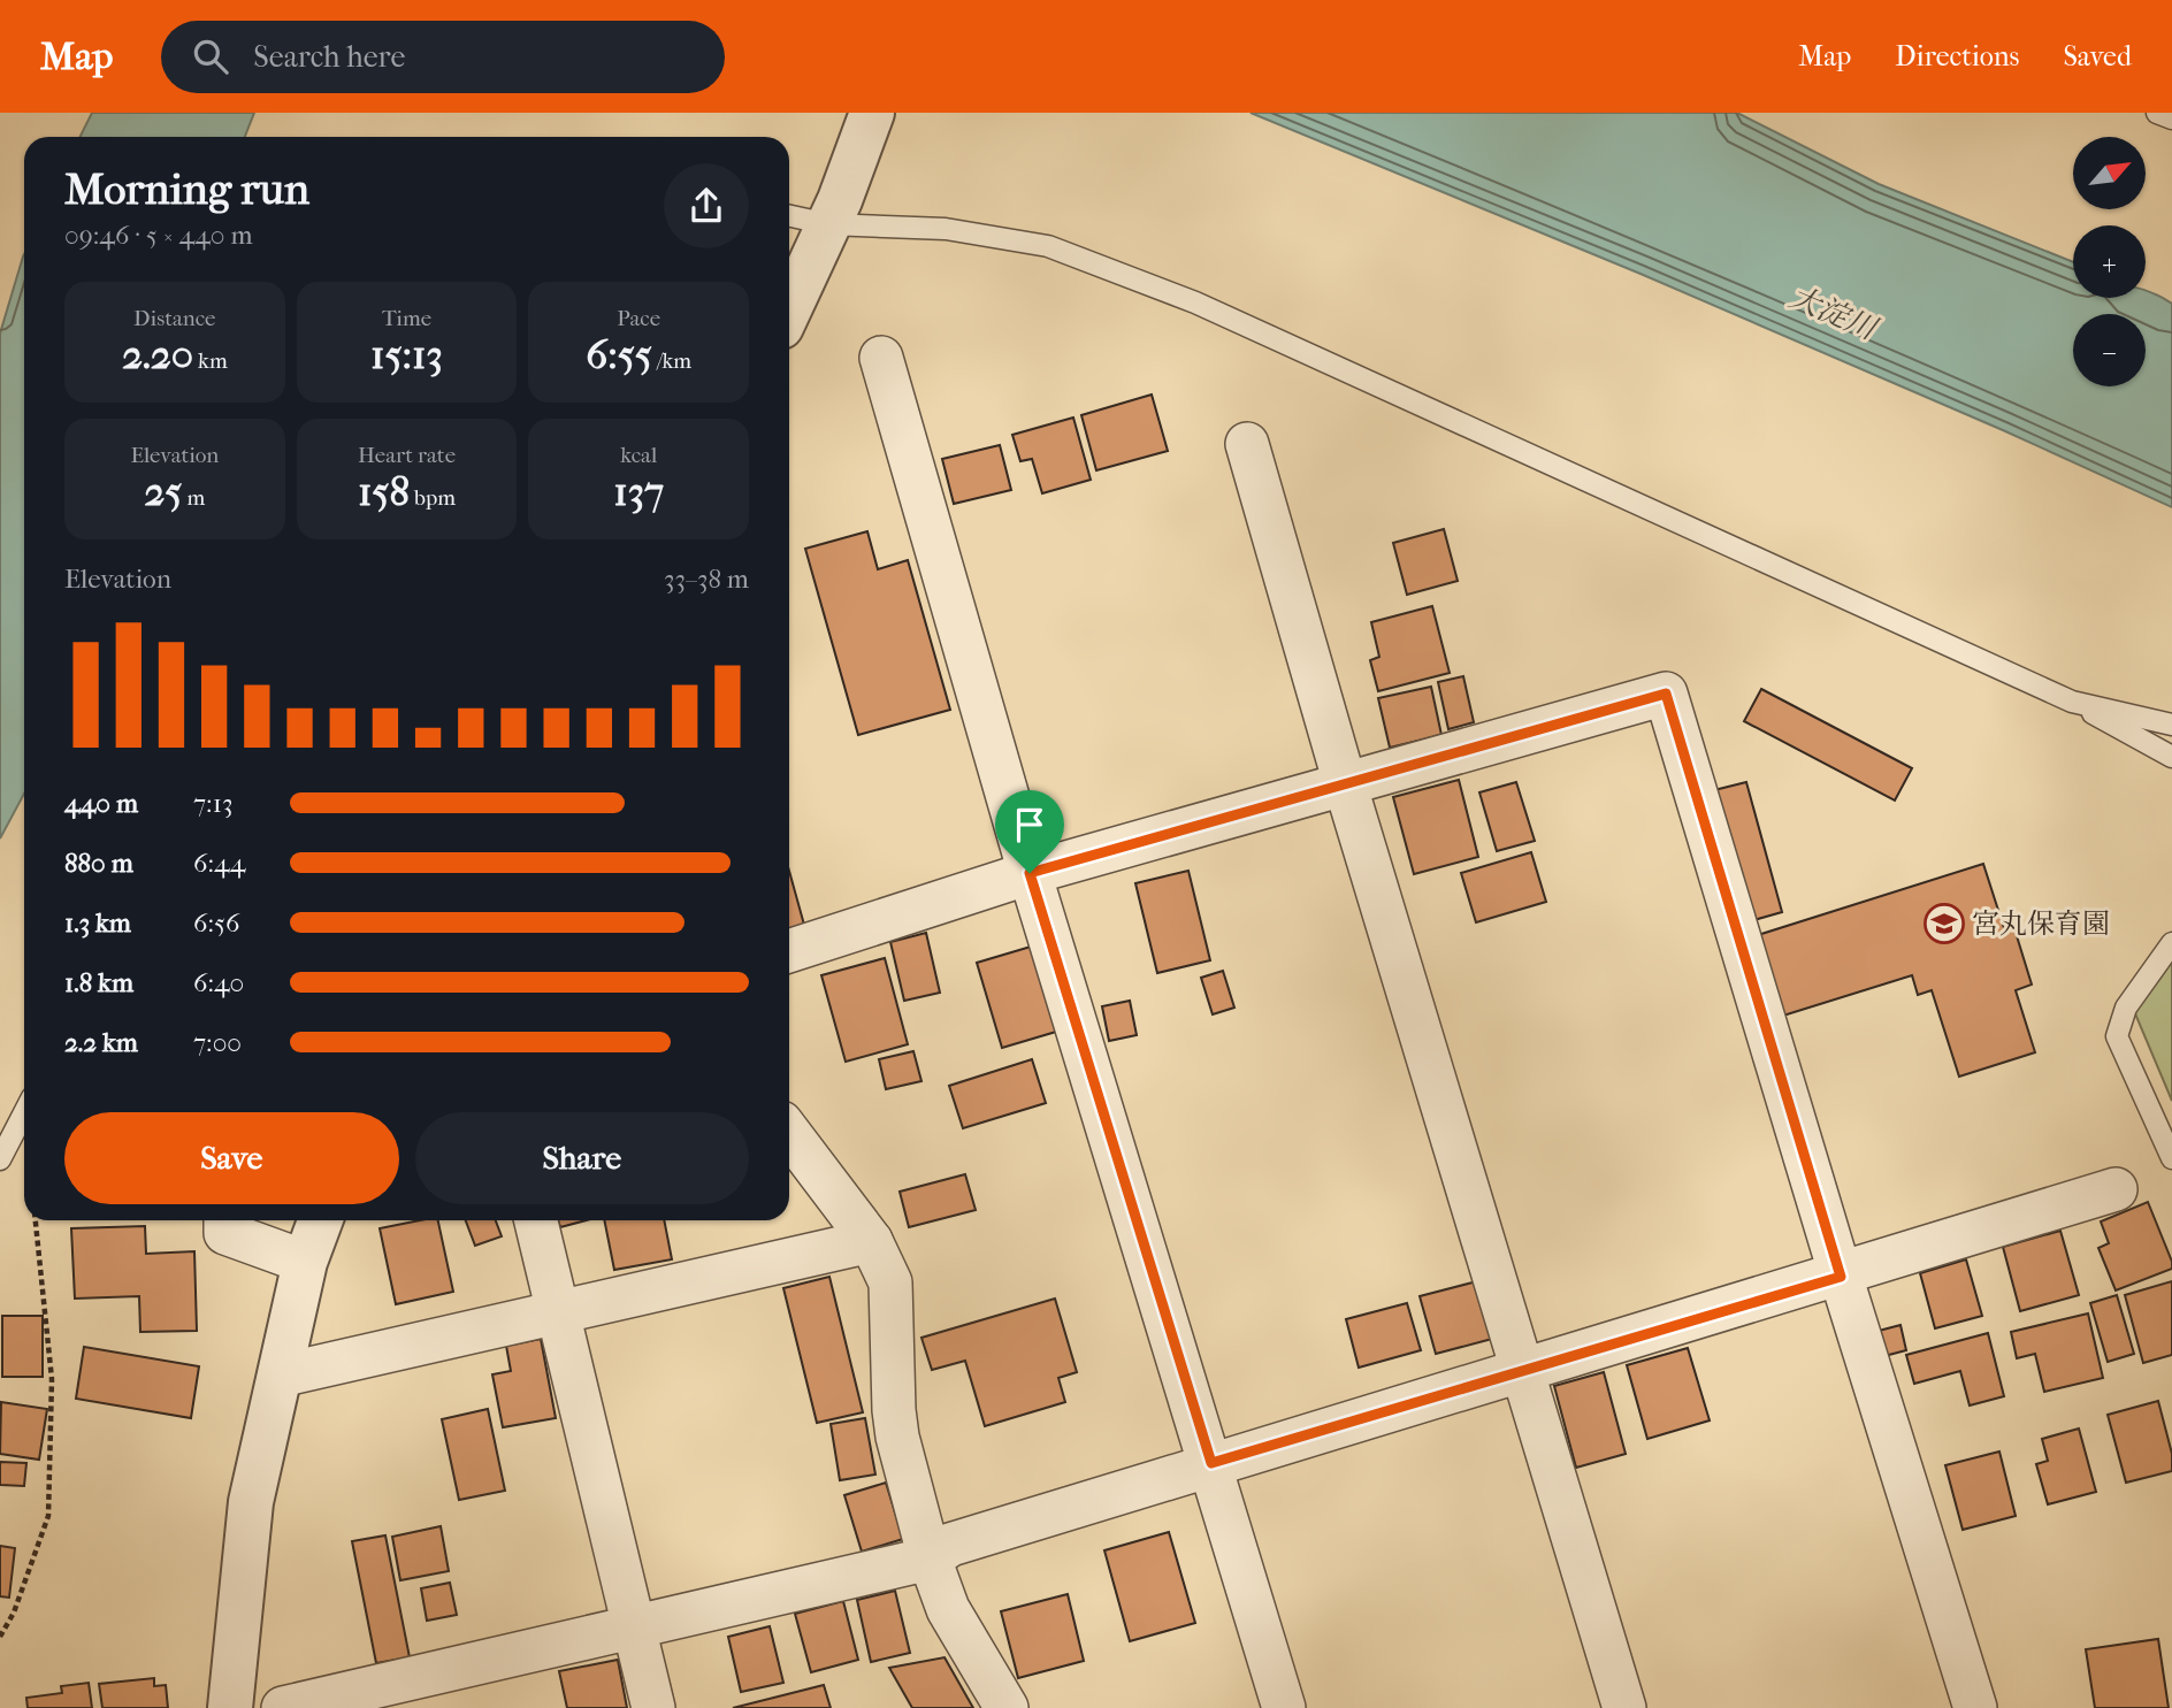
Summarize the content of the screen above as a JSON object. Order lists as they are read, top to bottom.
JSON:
{
  "water": ["大淀川"],
  "places": {
    "school or university": ["宮丸保育園"]
  },
  "north": "top right",
  "page": {
    "header": "Map",
    "search": "Search here",
    "nav": ["Map", "Directions", "Saved"],
    "map_buttons": ["+", "−"],
    "heading": ["Morning run", "09:46 · 5 × 440 m"],
    "stats": [
      ["Distance", "2.20 km"],
      ["Time", "15:13"],
      ["Pace", "6:55 /km"],
      ["Elevation", "25 m"],
      ["Heart rate", "158 bpm"],
      ["kcal", "137"]
    ],
    "chart": ["Elevation", "33–38 m"],
    "list": [
      {
        "name": "440 m",
        "note": "7:13"
      },
      {
        "name": "880 m",
        "note": "6:44"
      },
      {
        "name": "1.3 km",
        "note": "6:56"
      },
      {
        "name": "1.8 km",
        "note": "6:40"
      },
      {
        "name": "2.2 km",
        "note": "7:00"
      }
    ],
    "buttons": ["Save", "Share"]
  }
}
